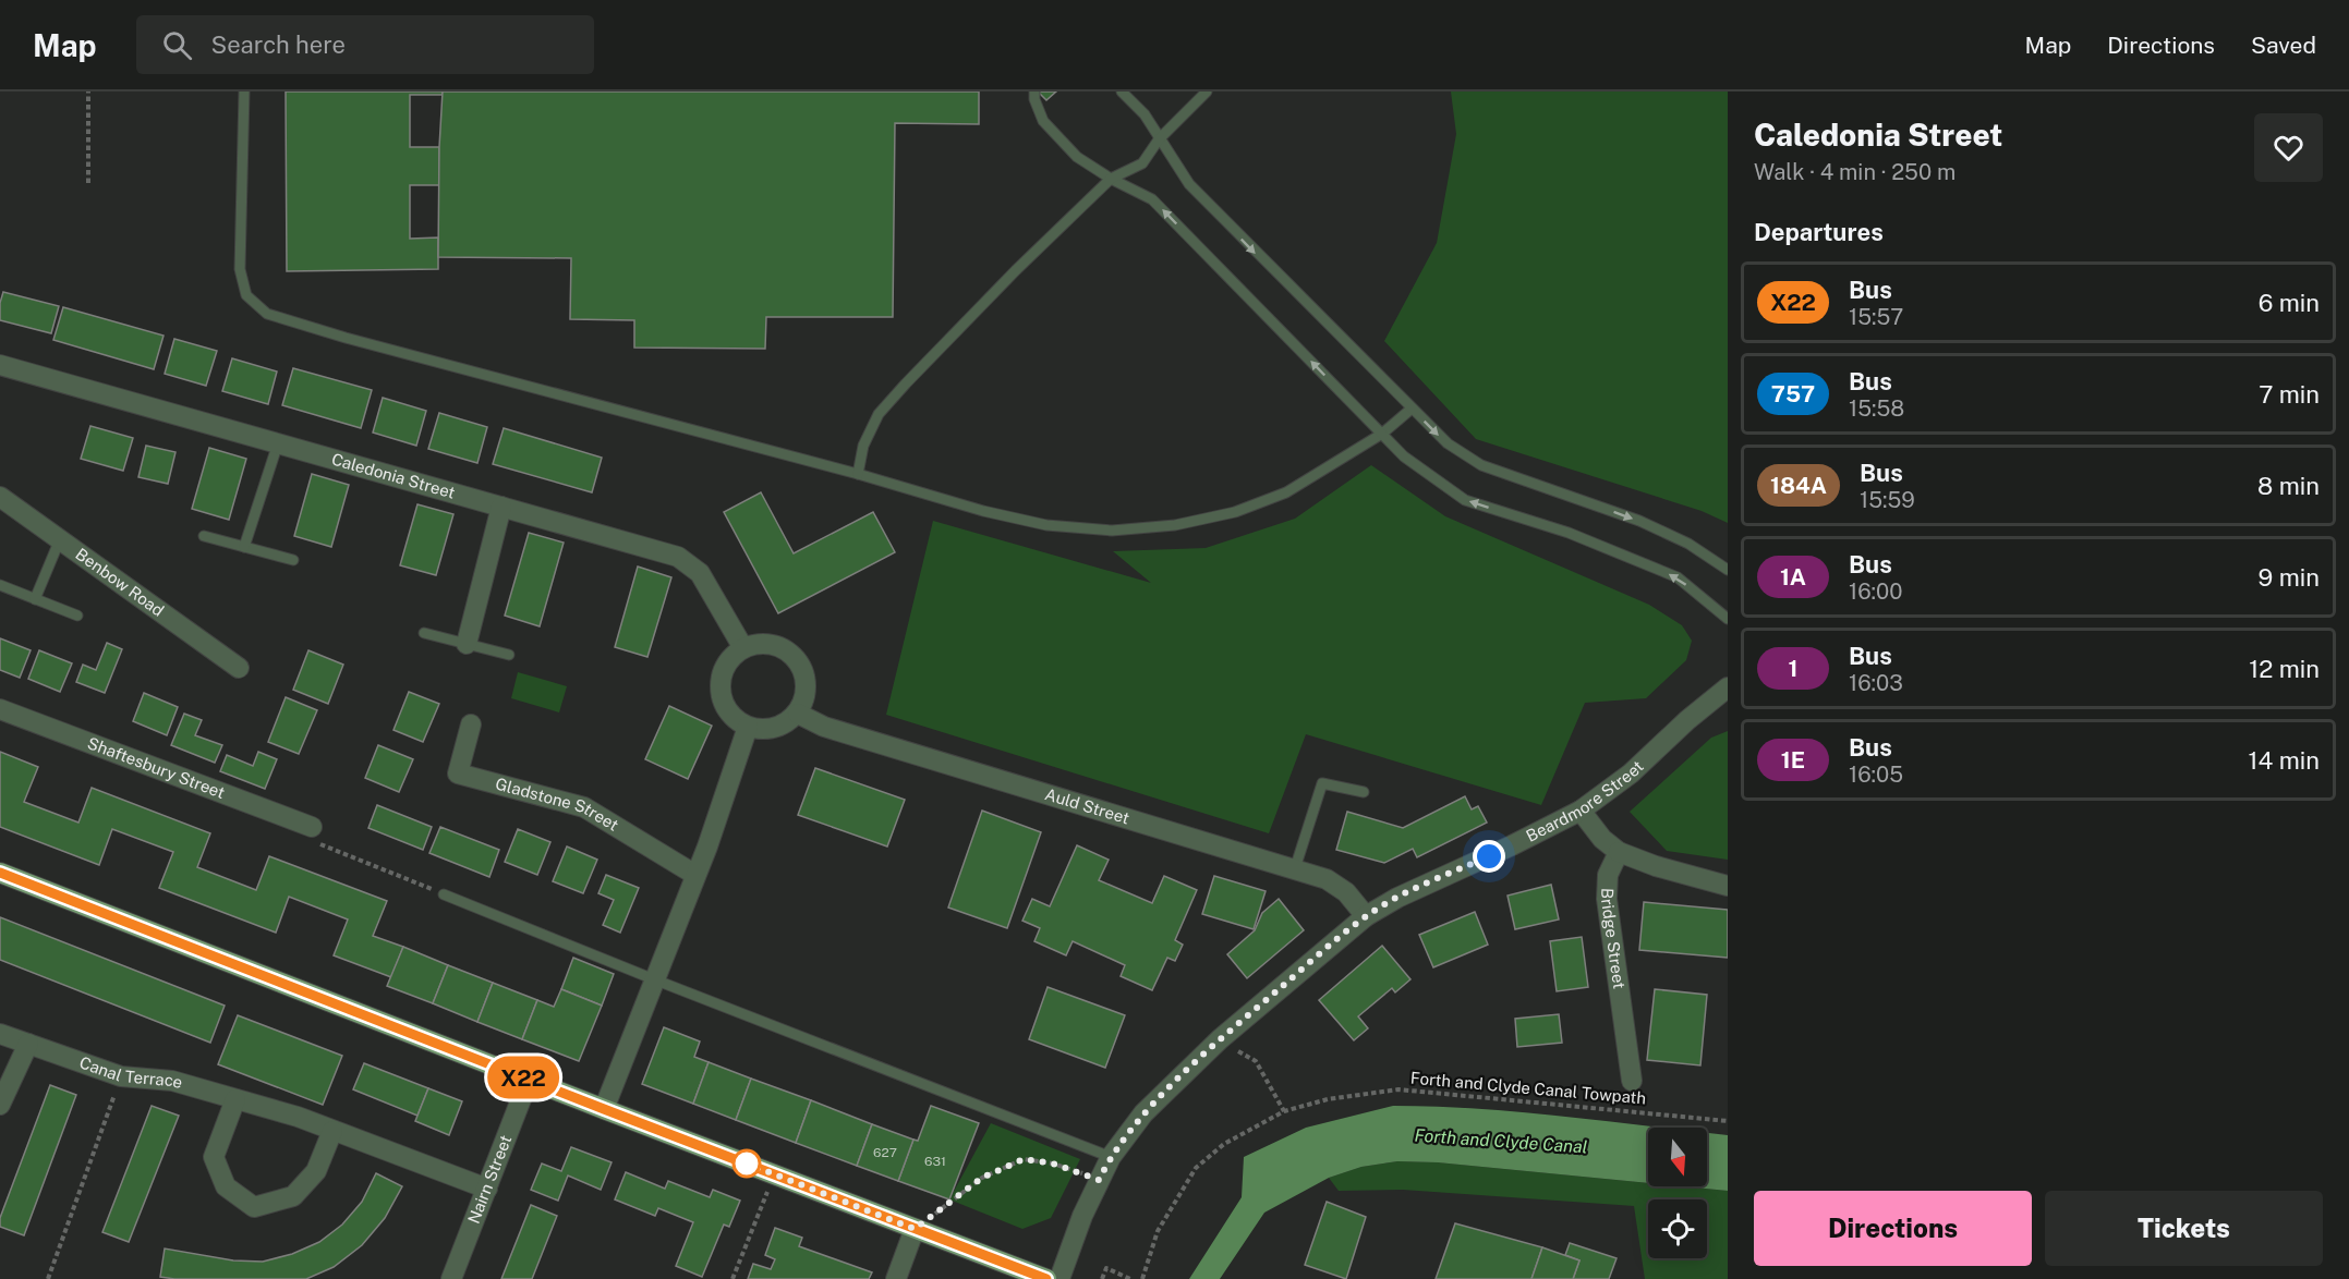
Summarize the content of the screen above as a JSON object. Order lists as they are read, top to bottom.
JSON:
{
  "streets": {
    "street": [
      "Caledonia Street",
      "Benbow Road",
      "Shaftesbury Street",
      "Beardmore Street",
      "Auld Street",
      "Gladstone Street",
      "Bridge Street",
      "Canal Terrace",
      "Nairn Street"
    ],
    "path": ["Forth and Clyde Canal Towpath"]
  },
  "crossings": [
    ["Caledonia Street", "Auld Street"],
    ["Beardmore Street", "Auld Street"],
    ["Canal Terrace", "Nairn Street"]
  ],
  "water": ["Forth and Clyde Canal"],
  "lines": ["bus line X22"],
  "house_numbers": ["627", "631"],
  "north": "bottom",
  "page": {
    "header": "Map",
    "search": "Search here",
    "nav": ["Map", "Directions", "Saved"],
    "on_map": "X22",
    "heading": [
      ["Caledonia Street", "Walk · 4 min · 250 m"],
      "Departures"
    ],
    "list": [
      {
        "mark": "X22",
        "name": "Bus",
        "note": "15:57",
        "value": "6 min"
      },
      {
        "mark": "757",
        "name": "Bus",
        "note": "15:58",
        "value": "7 min"
      },
      {
        "mark": "184A",
        "name": "Bus",
        "note": "15:59",
        "value": "8 min"
      },
      {
        "mark": "1A",
        "name": "Bus",
        "note": "16:00",
        "value": "9 min"
      },
      {
        "mark": "1",
        "name": "Bus",
        "note": "16:03",
        "value": "12 min"
      },
      {
        "mark": "1E",
        "name": "Bus",
        "note": "16:05",
        "value": "14 min"
      }
    ],
    "buttons": ["Directions", "Tickets"]
  }
}
